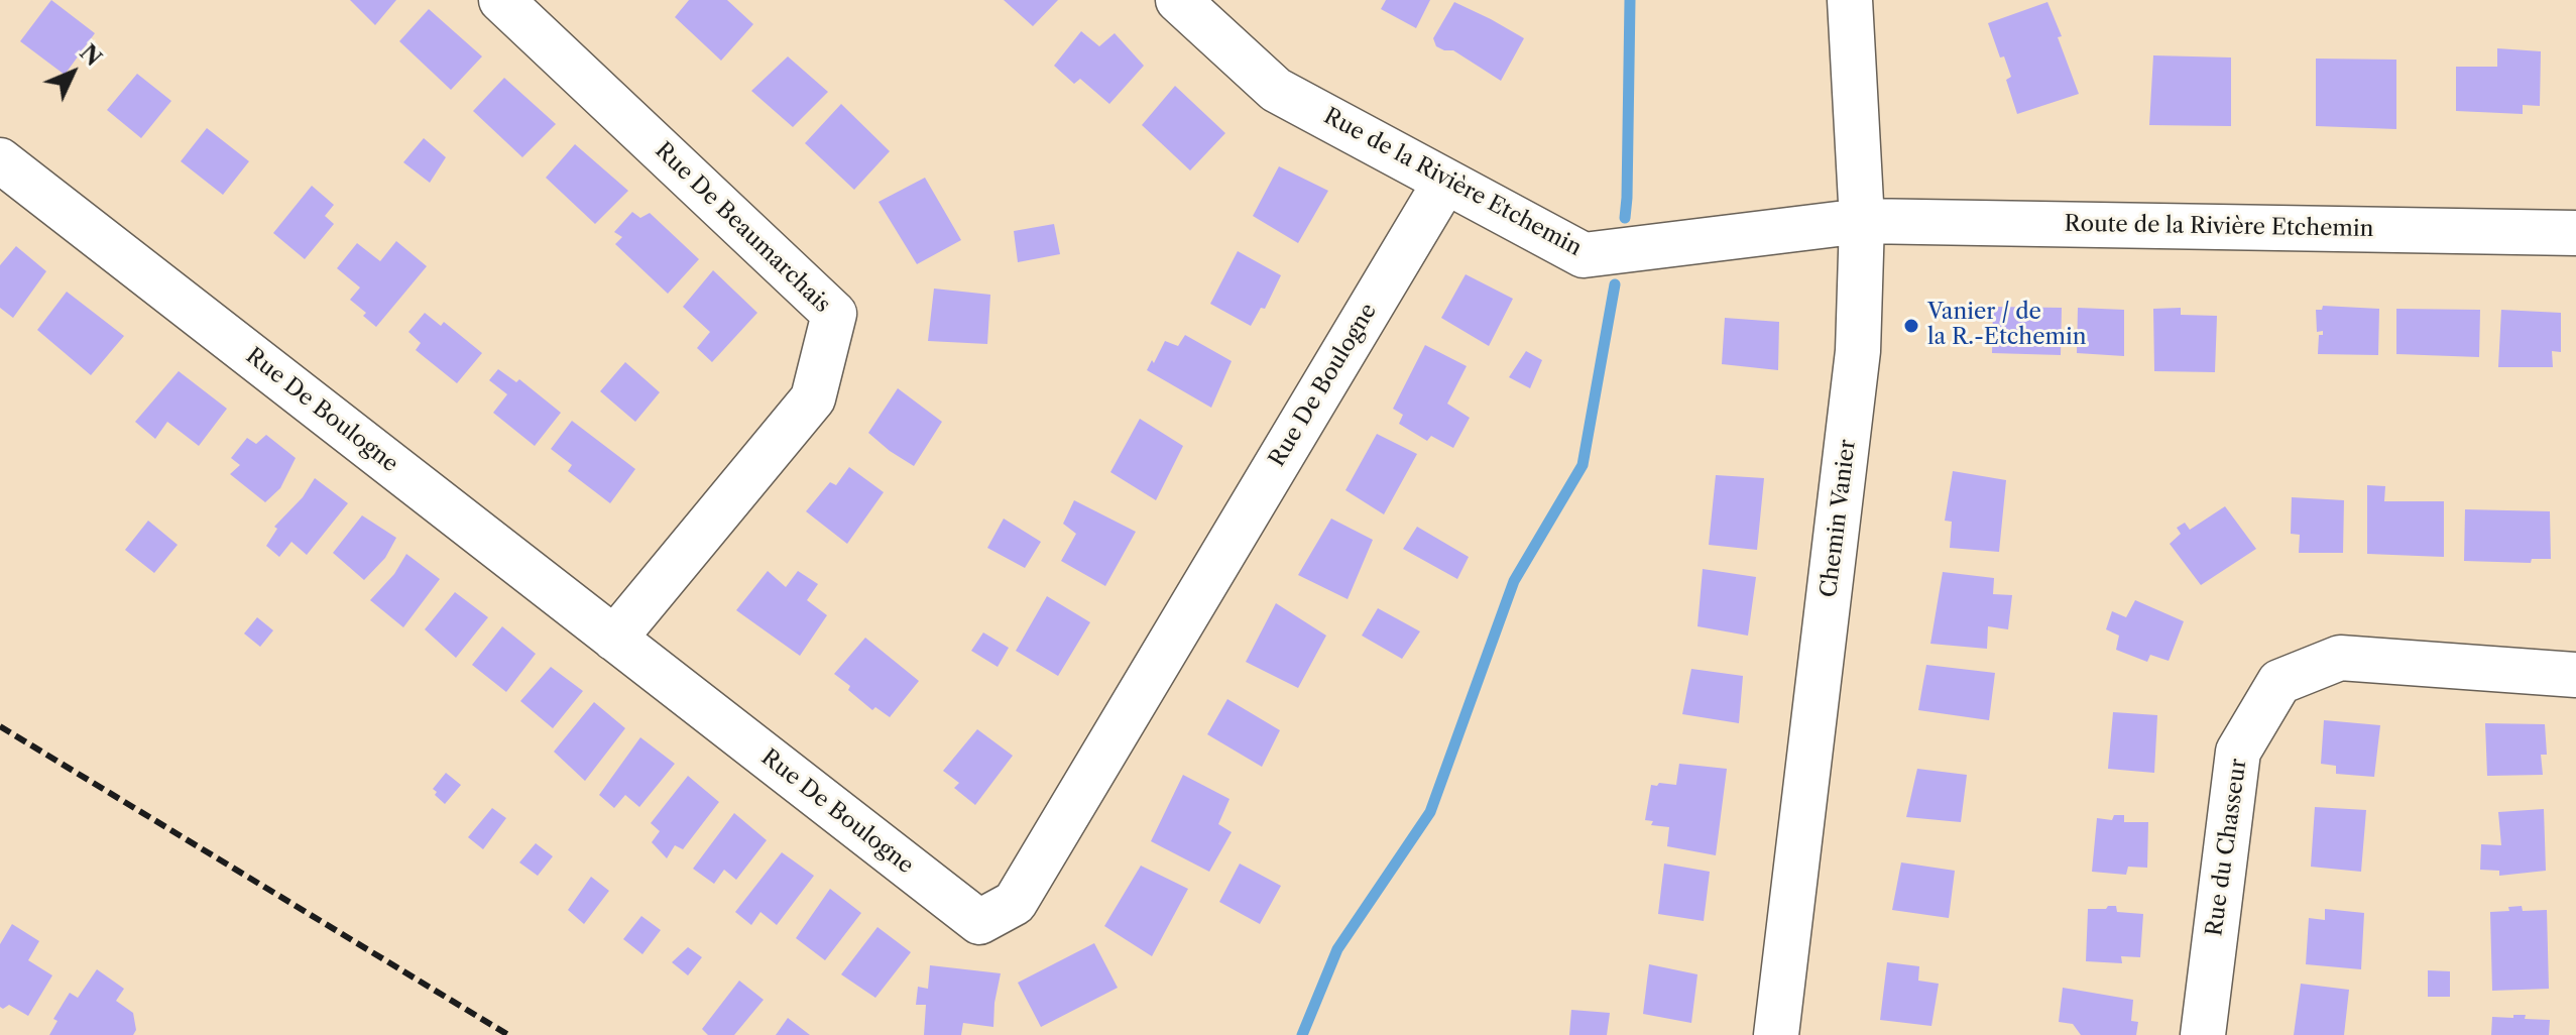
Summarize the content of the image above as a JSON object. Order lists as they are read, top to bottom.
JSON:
{
  "streets": {
    "street": [
      "Rue de la Rivière Etchemin",
      "Route de la Rivière Etchemin",
      "Rue De Beaumarchais",
      "Rue De Boulogne",
      "Chemin Vanier",
      "Rue du Chasseur"
    ]
  },
  "crossings": [
    ["Rue de la Rivière Etchemin", "Route de la Rivière Etchemin"],
    ["Rue de la Rivière Etchemin", "Rue De Boulogne"],
    ["Rue de la Rivière Etchemin", "Chemin Vanier"],
    ["Route de la Rivière Etchemin", "Chemin Vanier"],
    ["Rue De Beaumarchais", "Rue De Boulogne"]
  ],
  "places": ["Vanier / de la R.-Etchemin"],
  "north": "top right"
}
